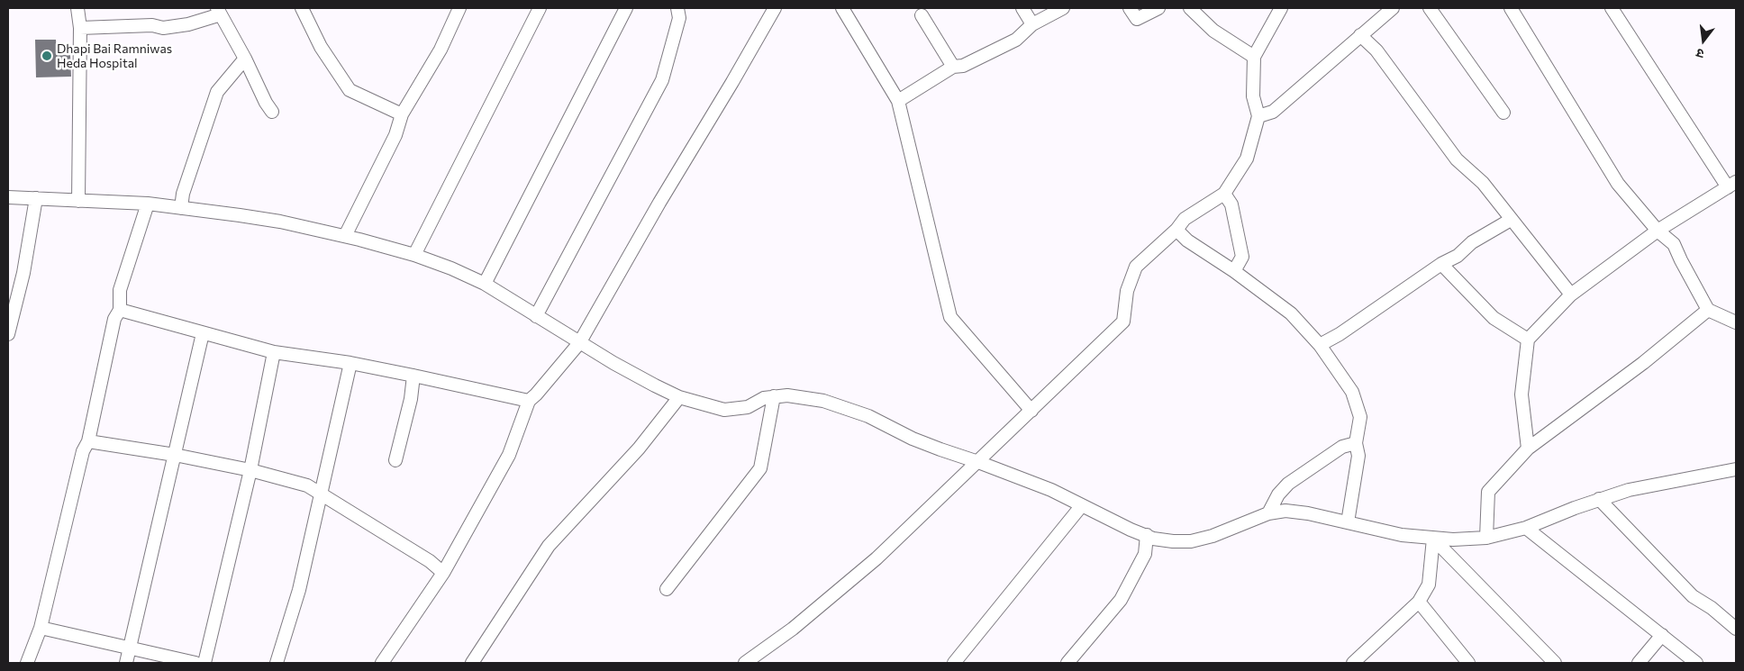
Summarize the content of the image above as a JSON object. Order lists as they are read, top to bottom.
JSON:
{
  "places": ["Dhapi Bai Ramniwas Heda Hospital"],
  "north": "bottom"
}
